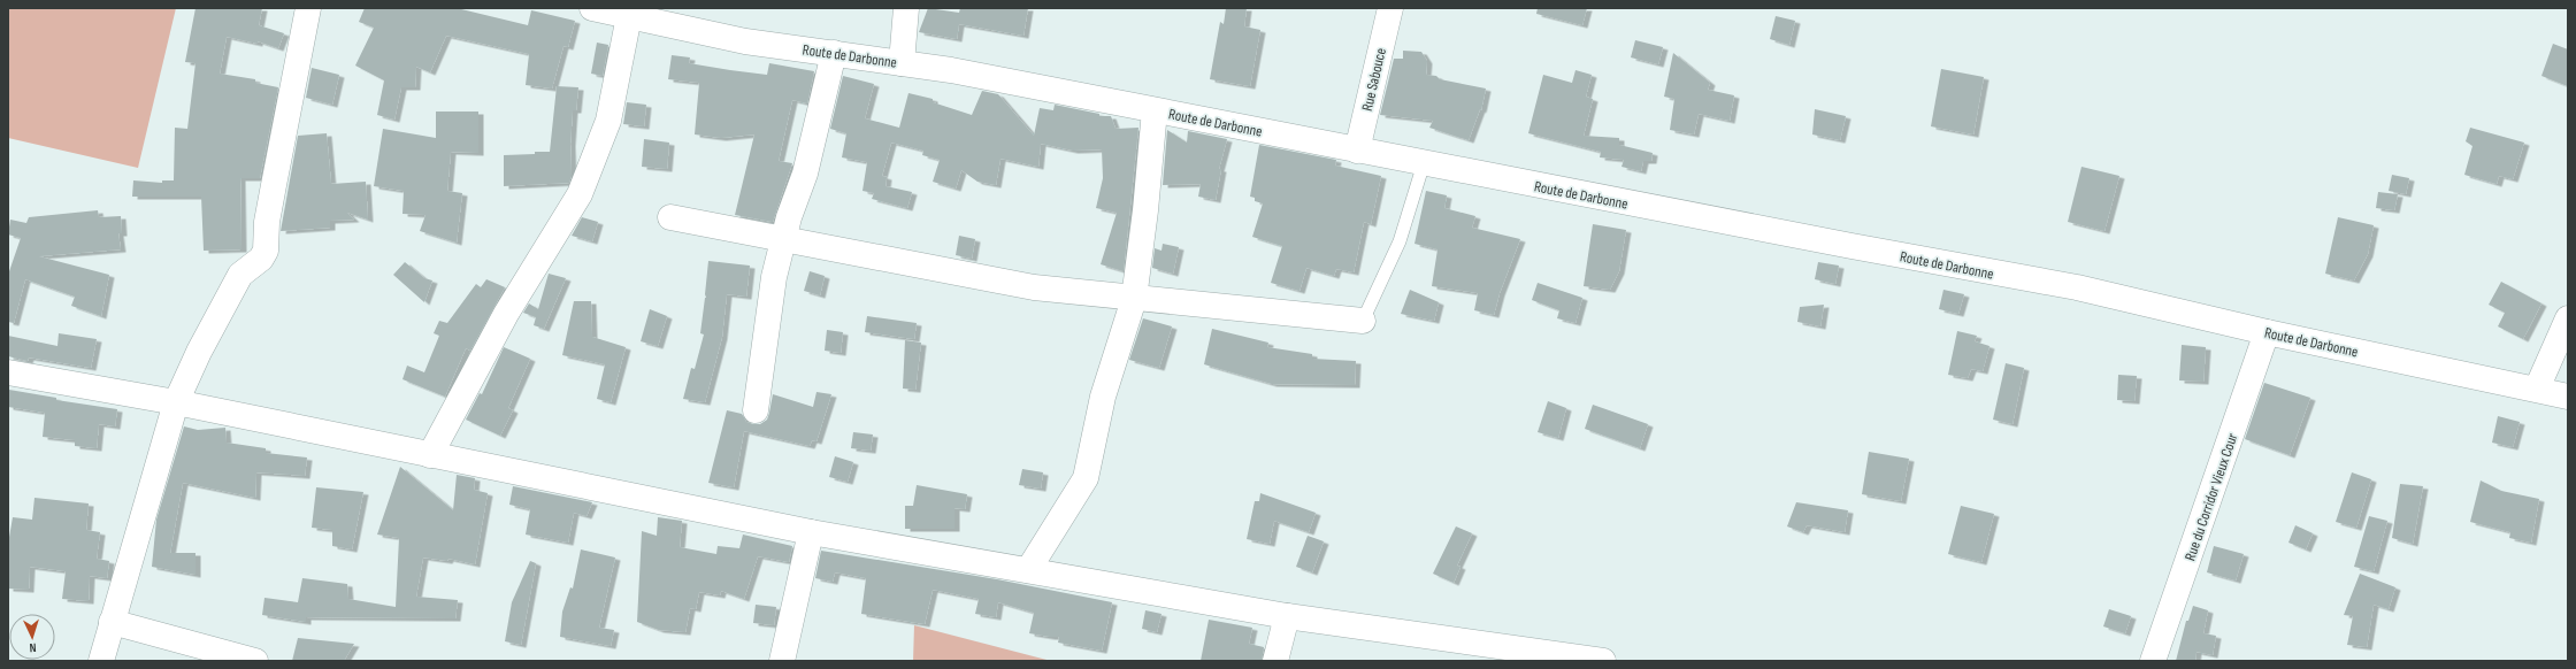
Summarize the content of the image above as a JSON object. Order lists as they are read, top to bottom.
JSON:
{
  "streets": {
    "street": ["Route de Darbonne", "Rue Sabouce", "Rue du Corridor Vieux Cour"]
  },
  "crossings": [
    ["Route de Darbonne", "Rue Sabouce"],
    ["Route de Darbonne", "Rue du Corridor Vieux Cour"]
  ],
  "north": "bottom"
}
